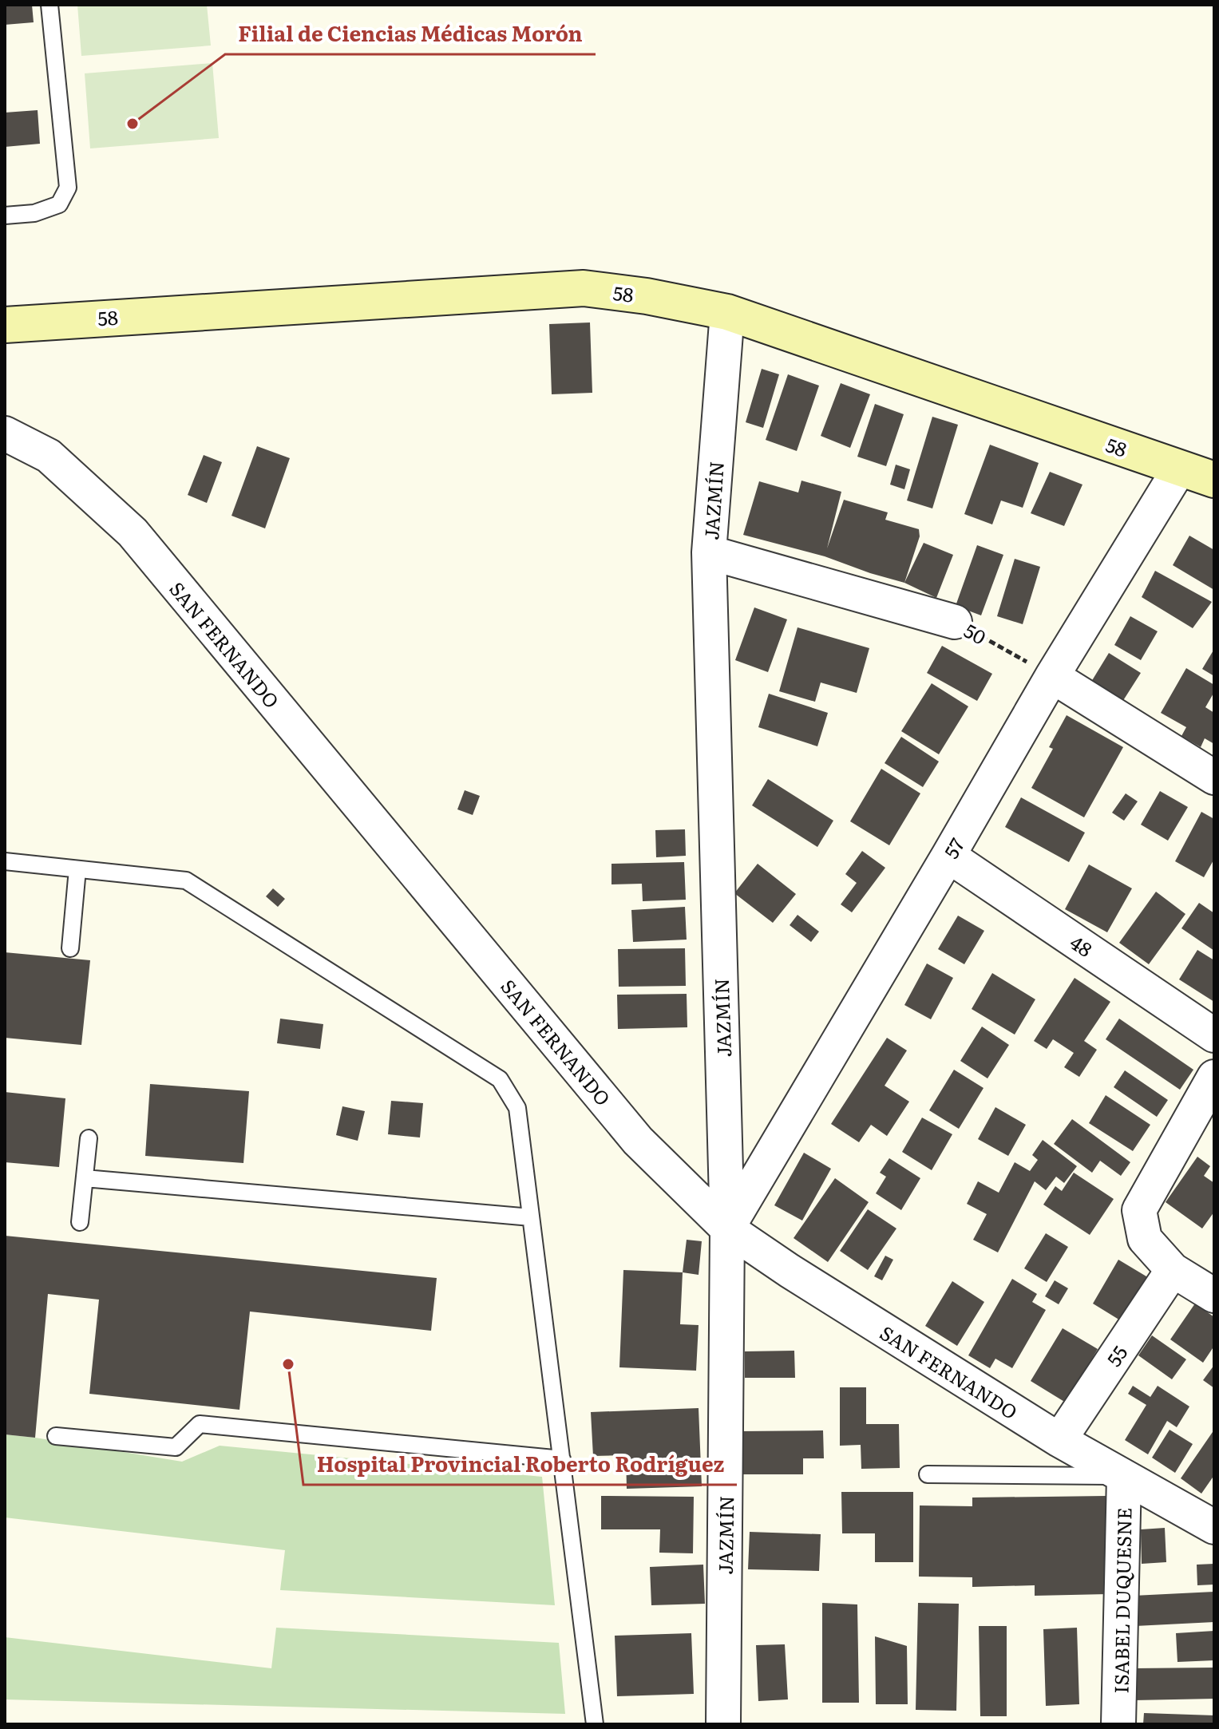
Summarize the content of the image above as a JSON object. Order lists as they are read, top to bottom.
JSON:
{
  "streets": {
    "main road": ["58"],
    "street": [
      "JAZMÍN",
      "50",
      "SAN FERNANDO",
      "57",
      "48",
      "55",
      "ISABEL DUQUESNE"
    ]
  },
  "crossings": [
    ["58", "JAZMÍN"],
    ["58", "57"],
    ["JAZMÍN", "50"],
    ["JAZMÍN", "SAN FERNANDO"],
    ["JAZMÍN", "57"],
    ["50", "57"],
    ["SAN FERNANDO", "57"],
    ["SAN FERNANDO", "55"],
    ["SAN FERNANDO", "ISABEL DUQUESNE"],
    ["57", "48"]
  ],
  "places": ["Filial de Ciencias Médicas Morón", "Hospital Provincial Roberto Rodríguez"]
}
